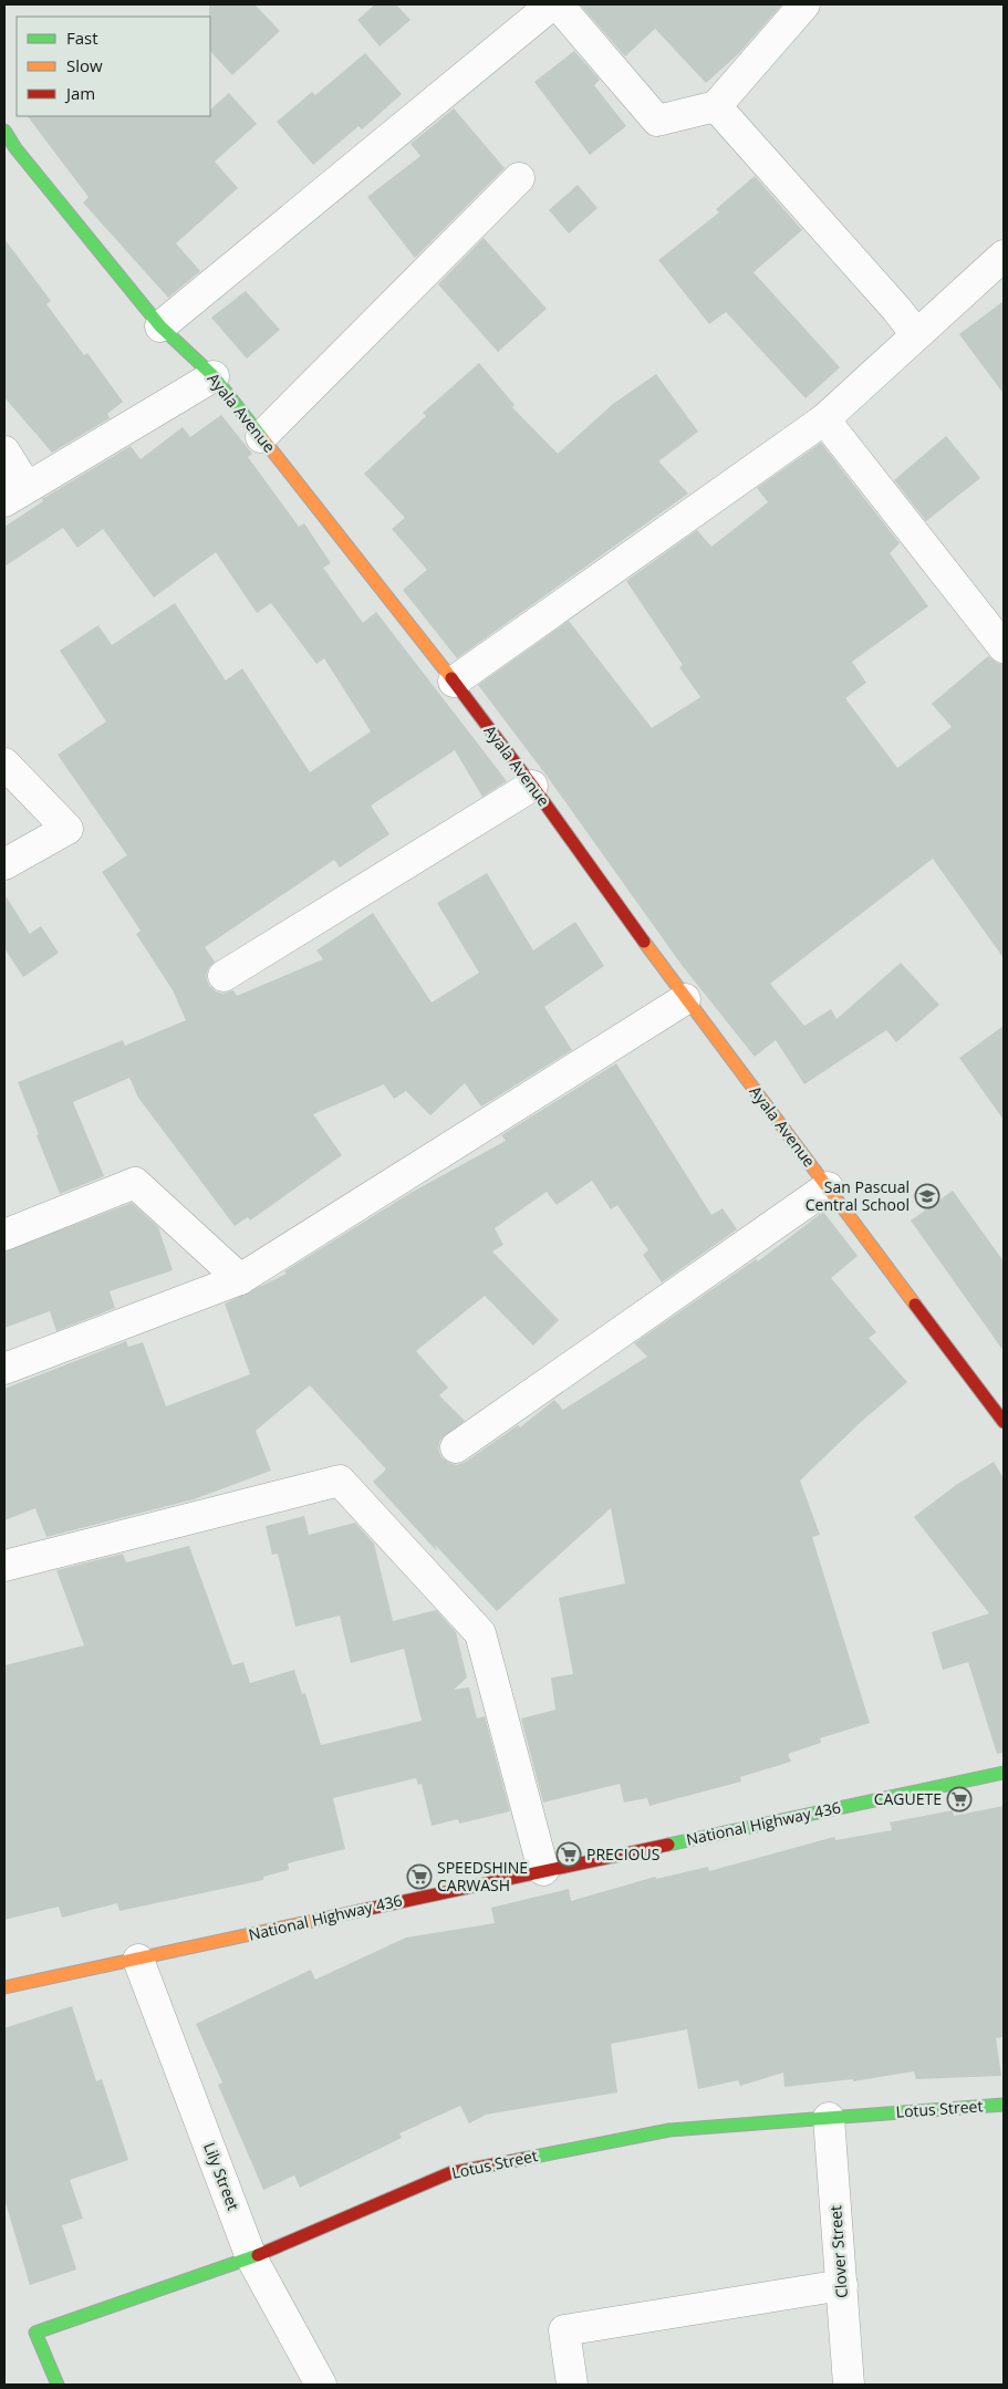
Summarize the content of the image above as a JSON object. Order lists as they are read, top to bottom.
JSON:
{
  "streets": {
    "street": [
      "Ayala Avenue",
      "National Highway 436",
      "Lotus Street",
      "Lily Street",
      "Clover Street"
    ]
  },
  "crossings": [
    ["National Highway 436", "Lily Street"],
    ["Lotus Street", "Lily Street"],
    ["Lotus Street", "Clover Street"]
  ],
  "places": {
    "school or university": ["San Pascual Central School"],
    "supermarket": ["CAGUETE", "PRECIOUS", "SPEEDSHINE CARWASH"]
  },
  "legend": ["Fast", "Slow", "Jam"]
}
